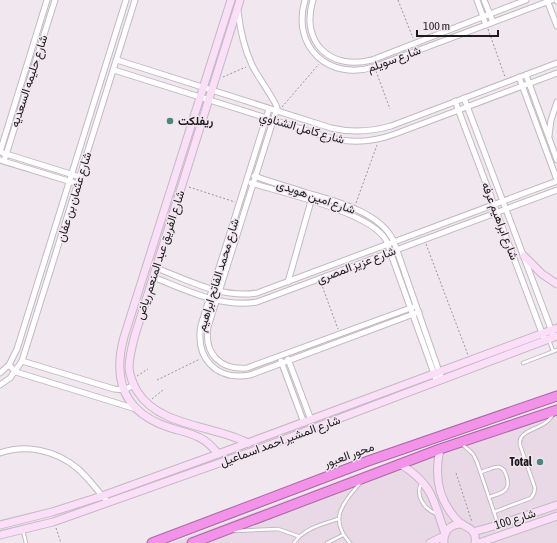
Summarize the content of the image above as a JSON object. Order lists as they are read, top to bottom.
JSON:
{
  "streets": {
    "highway": ["محور العبور"],
    "street": [
      "شارع سويلم",
      "شارع حليمه السعديه",
      "شارع كامل الشناوي",
      "شارع عثمان بن عفان",
      "شارع امين هويدى",
      "شارع ابراهيم عرفه",
      "شارع الفريق عبد المنعم رياض",
      "شارع عزيز المصرى",
      "شارع محمد الفاتح ابراهيم",
      "شارع المشير احمد اسماعيل",
      "شارع 100"
    ]
  },
  "crossings": [
    ["شارع كامل الشناوي", "شارع عثمان بن عفان"],
    ["شارع كامل الشناوي", "شارع ابراهيم عرفه"],
    ["شارع كامل الشناوي", "شارع الفريق عبد المنعم رياض"],
    ["شارع كامل الشناوي", "شارع محمد الفاتح ابراهيم"],
    ["شارع امين هويدى", "شارع عزيز المصرى"],
    ["شارع امين هويدى", "شارع محمد الفاتح ابراهيم"],
    ["شارع امين هويدى", "شارع المشير احمد اسماعيل"],
    ["شارع ابراهيم عرفه", "شارع عزيز المصرى"],
    ["شارع ابراهيم عرفه", "شارع المشير احمد اسماعيل"],
    ["شارع الفريق عبد المنعم رياض", "شارع عزيز المصرى"],
    ["شارع الفريق عبد المنعم رياض", "شارع المشير احمد اسماعيل"],
    ["شارع عزيز المصرى", "شارع محمد الفاتح ابراهيم"]
  ],
  "places": ["ريفلكت", "Total"],
  "scale_bar": "100 m"
}
